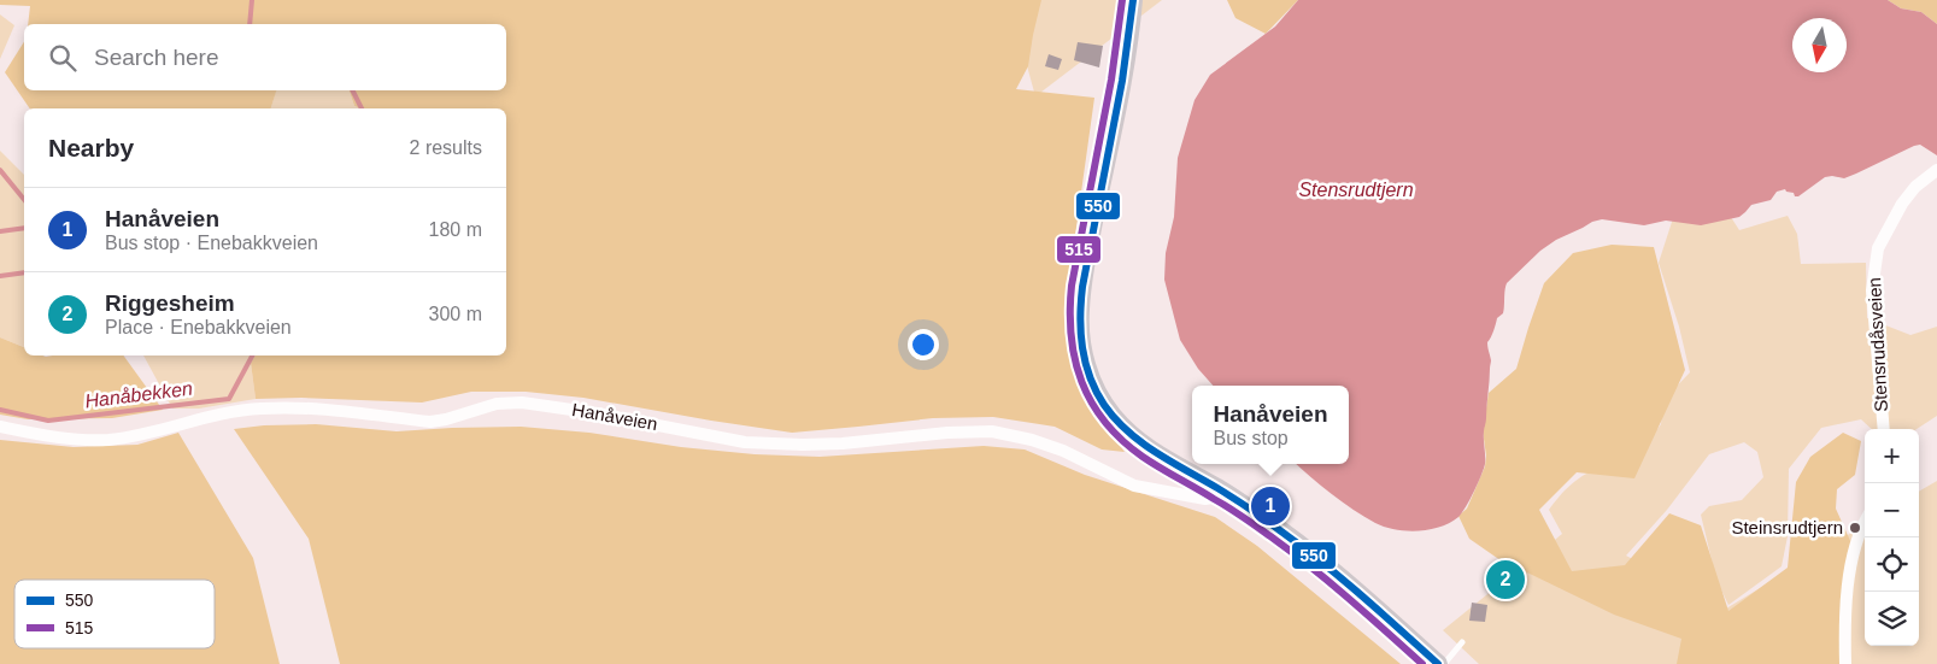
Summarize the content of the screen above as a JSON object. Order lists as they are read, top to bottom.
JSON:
{
  "streets": {
    "street": ["Stensrudåsveien", "Hanåveien"]
  },
  "water": ["Stensrudtjern", "Hanåbekken"],
  "places": ["Steinsrudtjern"],
  "lines": ["transit line 550", "transit line 515"],
  "legend": ["550", "515"],
  "north": "bottom",
  "page": {
    "search": "Search here",
    "heading": ["Nearby", "2 results"],
    "list": [
      {
        "mark": "1",
        "name": "Hanåveien",
        "note": "Bus stop · Enebakkveien",
        "value": "180 m"
      },
      {
        "mark": "2",
        "name": "Riggesheim",
        "note": "Place · Enebakkveien",
        "value": "300 m"
      }
    ],
    "popup": ["Hanåveien", "Bus stop"],
    "map_buttons": ["+", "−"],
    "pins": ["1", "2"]
  }
}
